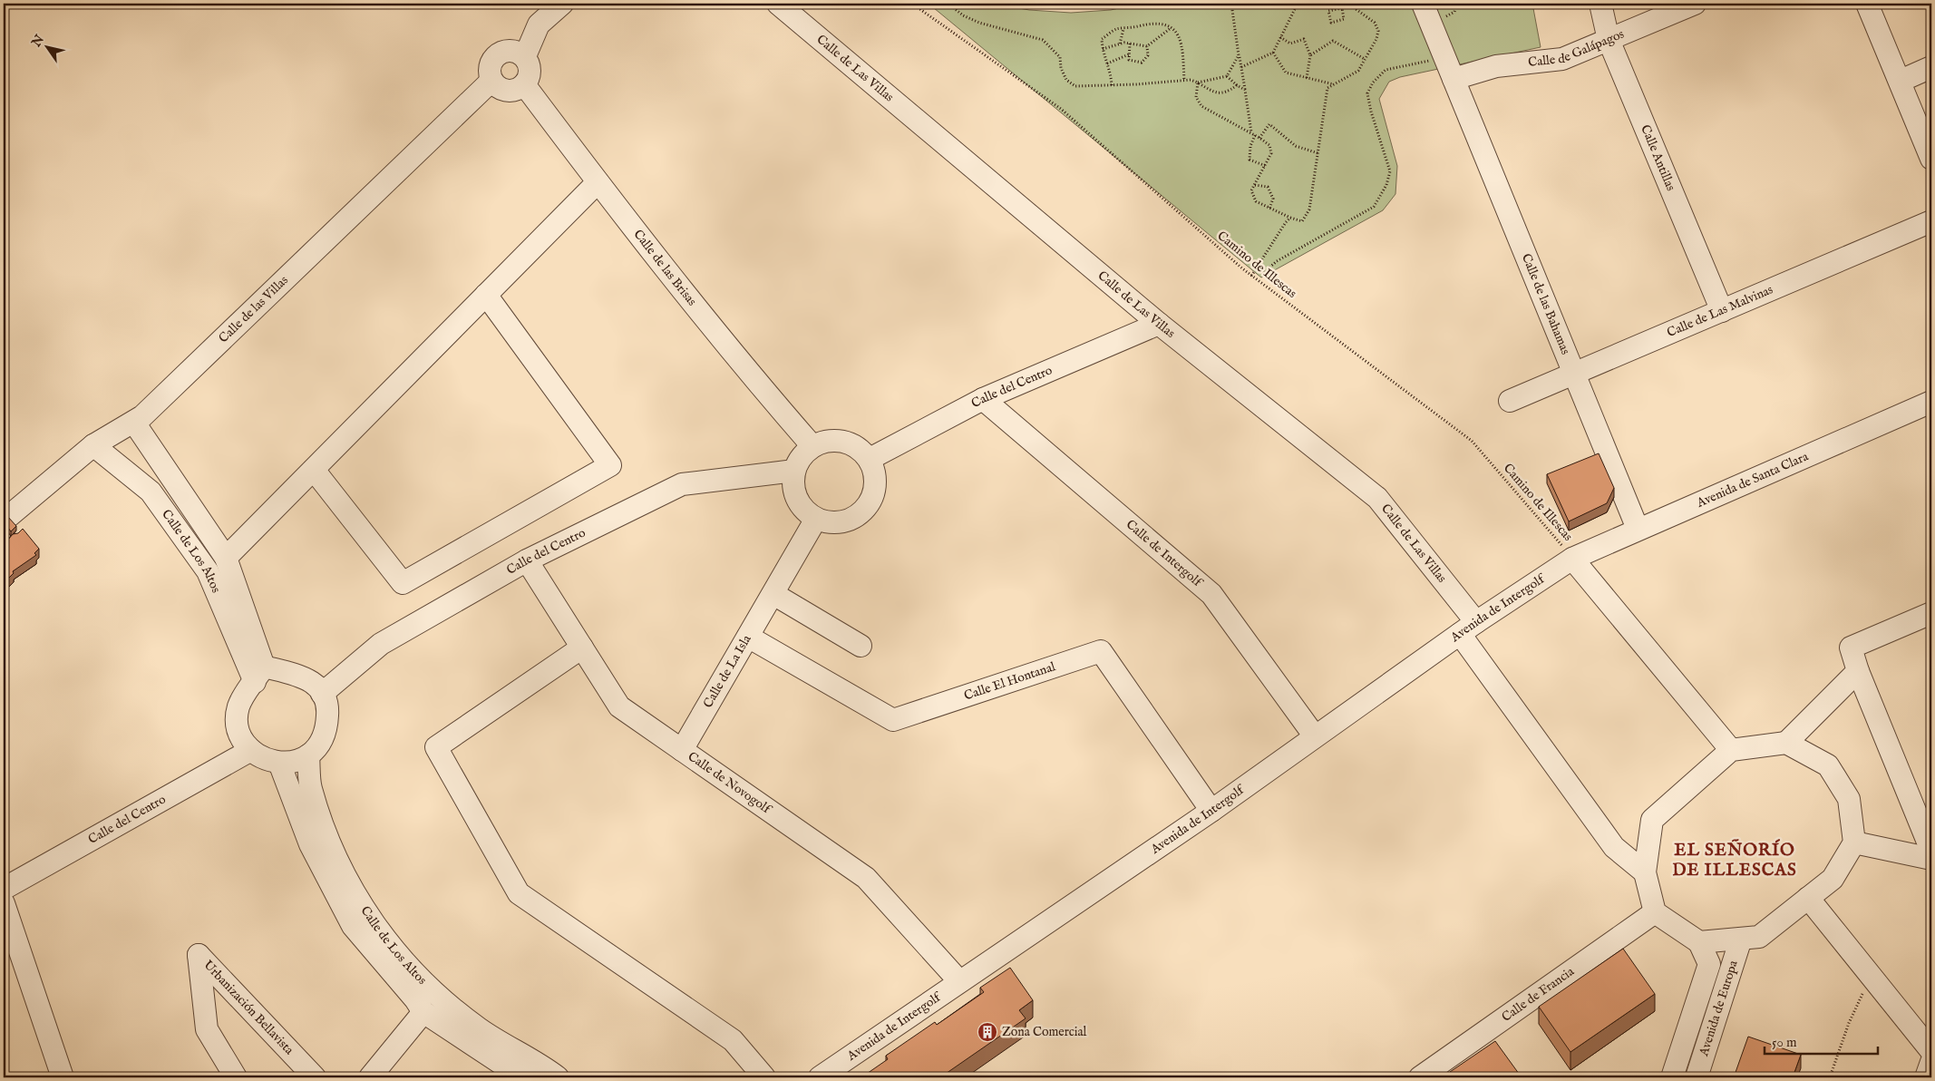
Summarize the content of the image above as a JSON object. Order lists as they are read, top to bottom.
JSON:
{
  "streets": {
    "street": [
      "Calle de Galápagos",
      "Calle de Las Villas",
      "Calle Antillas",
      "Calle de las Brisas",
      "Calle de las Bahamas",
      "Calle de las Villas",
      "Calle de Las Malvinas",
      "Calle del Centro",
      "Avenida de Santa Clara",
      "Calle de Los Altos",
      "Calle de Intergolf",
      "Avenida de Intergolf",
      "Calle de La Isla",
      "Calle El Hontanal",
      "Calle de Novogolf",
      "Calle de Francia",
      "Avenida de Europa",
      "Urbanización Bellavista"
    ],
    "path": ["Camino de Illescas"]
  },
  "crossings": [
    ["Calle de Galápagos", "Calle Antillas"],
    ["Calle de Galápagos", "Calle de las Bahamas"],
    ["Calle de Las Villas", "Calle del Centro"],
    ["Calle de Las Villas", "Avenida de Intergolf"],
    ["Calle Antillas", "Calle de Las Malvinas"],
    ["Camino de Illescas", "Avenida de Santa Clara"],
    ["Camino de Illescas", "Avenida de Intergolf"],
    ["Calle de las Brisas", "Calle de las Villas"],
    ["Calle de las Brisas", "Calle del Centro"],
    ["Calle de las Brisas", "Calle de La Isla"],
    ["Calle de las Bahamas", "Calle de Las Malvinas"],
    ["Calle de las Bahamas", "Avenida de Santa Clara"],
    ["Calle de las Villas", "Calle de Los Altos"],
    ["Calle del Centro", "Calle de Los Altos"],
    ["Calle del Centro", "Calle de Intergolf"],
    ["Calle del Centro", "Calle de La Isla"],
    ["Calle del Centro", "Calle de Novogolf"],
    ["Avenida de Santa Clara", "Avenida de Intergolf"],
    ["Calle de Intergolf", "Avenida de Intergolf"],
    ["Avenida de Intergolf", "Calle El Hontanal"],
    ["Avenida de Intergolf", "Calle de Novogolf"],
    ["Calle de La Isla", "Calle El Hontanal"],
    ["Calle de La Isla", "Calle de Novogolf"]
  ],
  "districts": ["EL SEÑORÍO DE ILLESCAS"],
  "places": {
    "building": ["Zona Comercial"]
  },
  "scale_bar": "50 m",
  "north": "top left"
}
